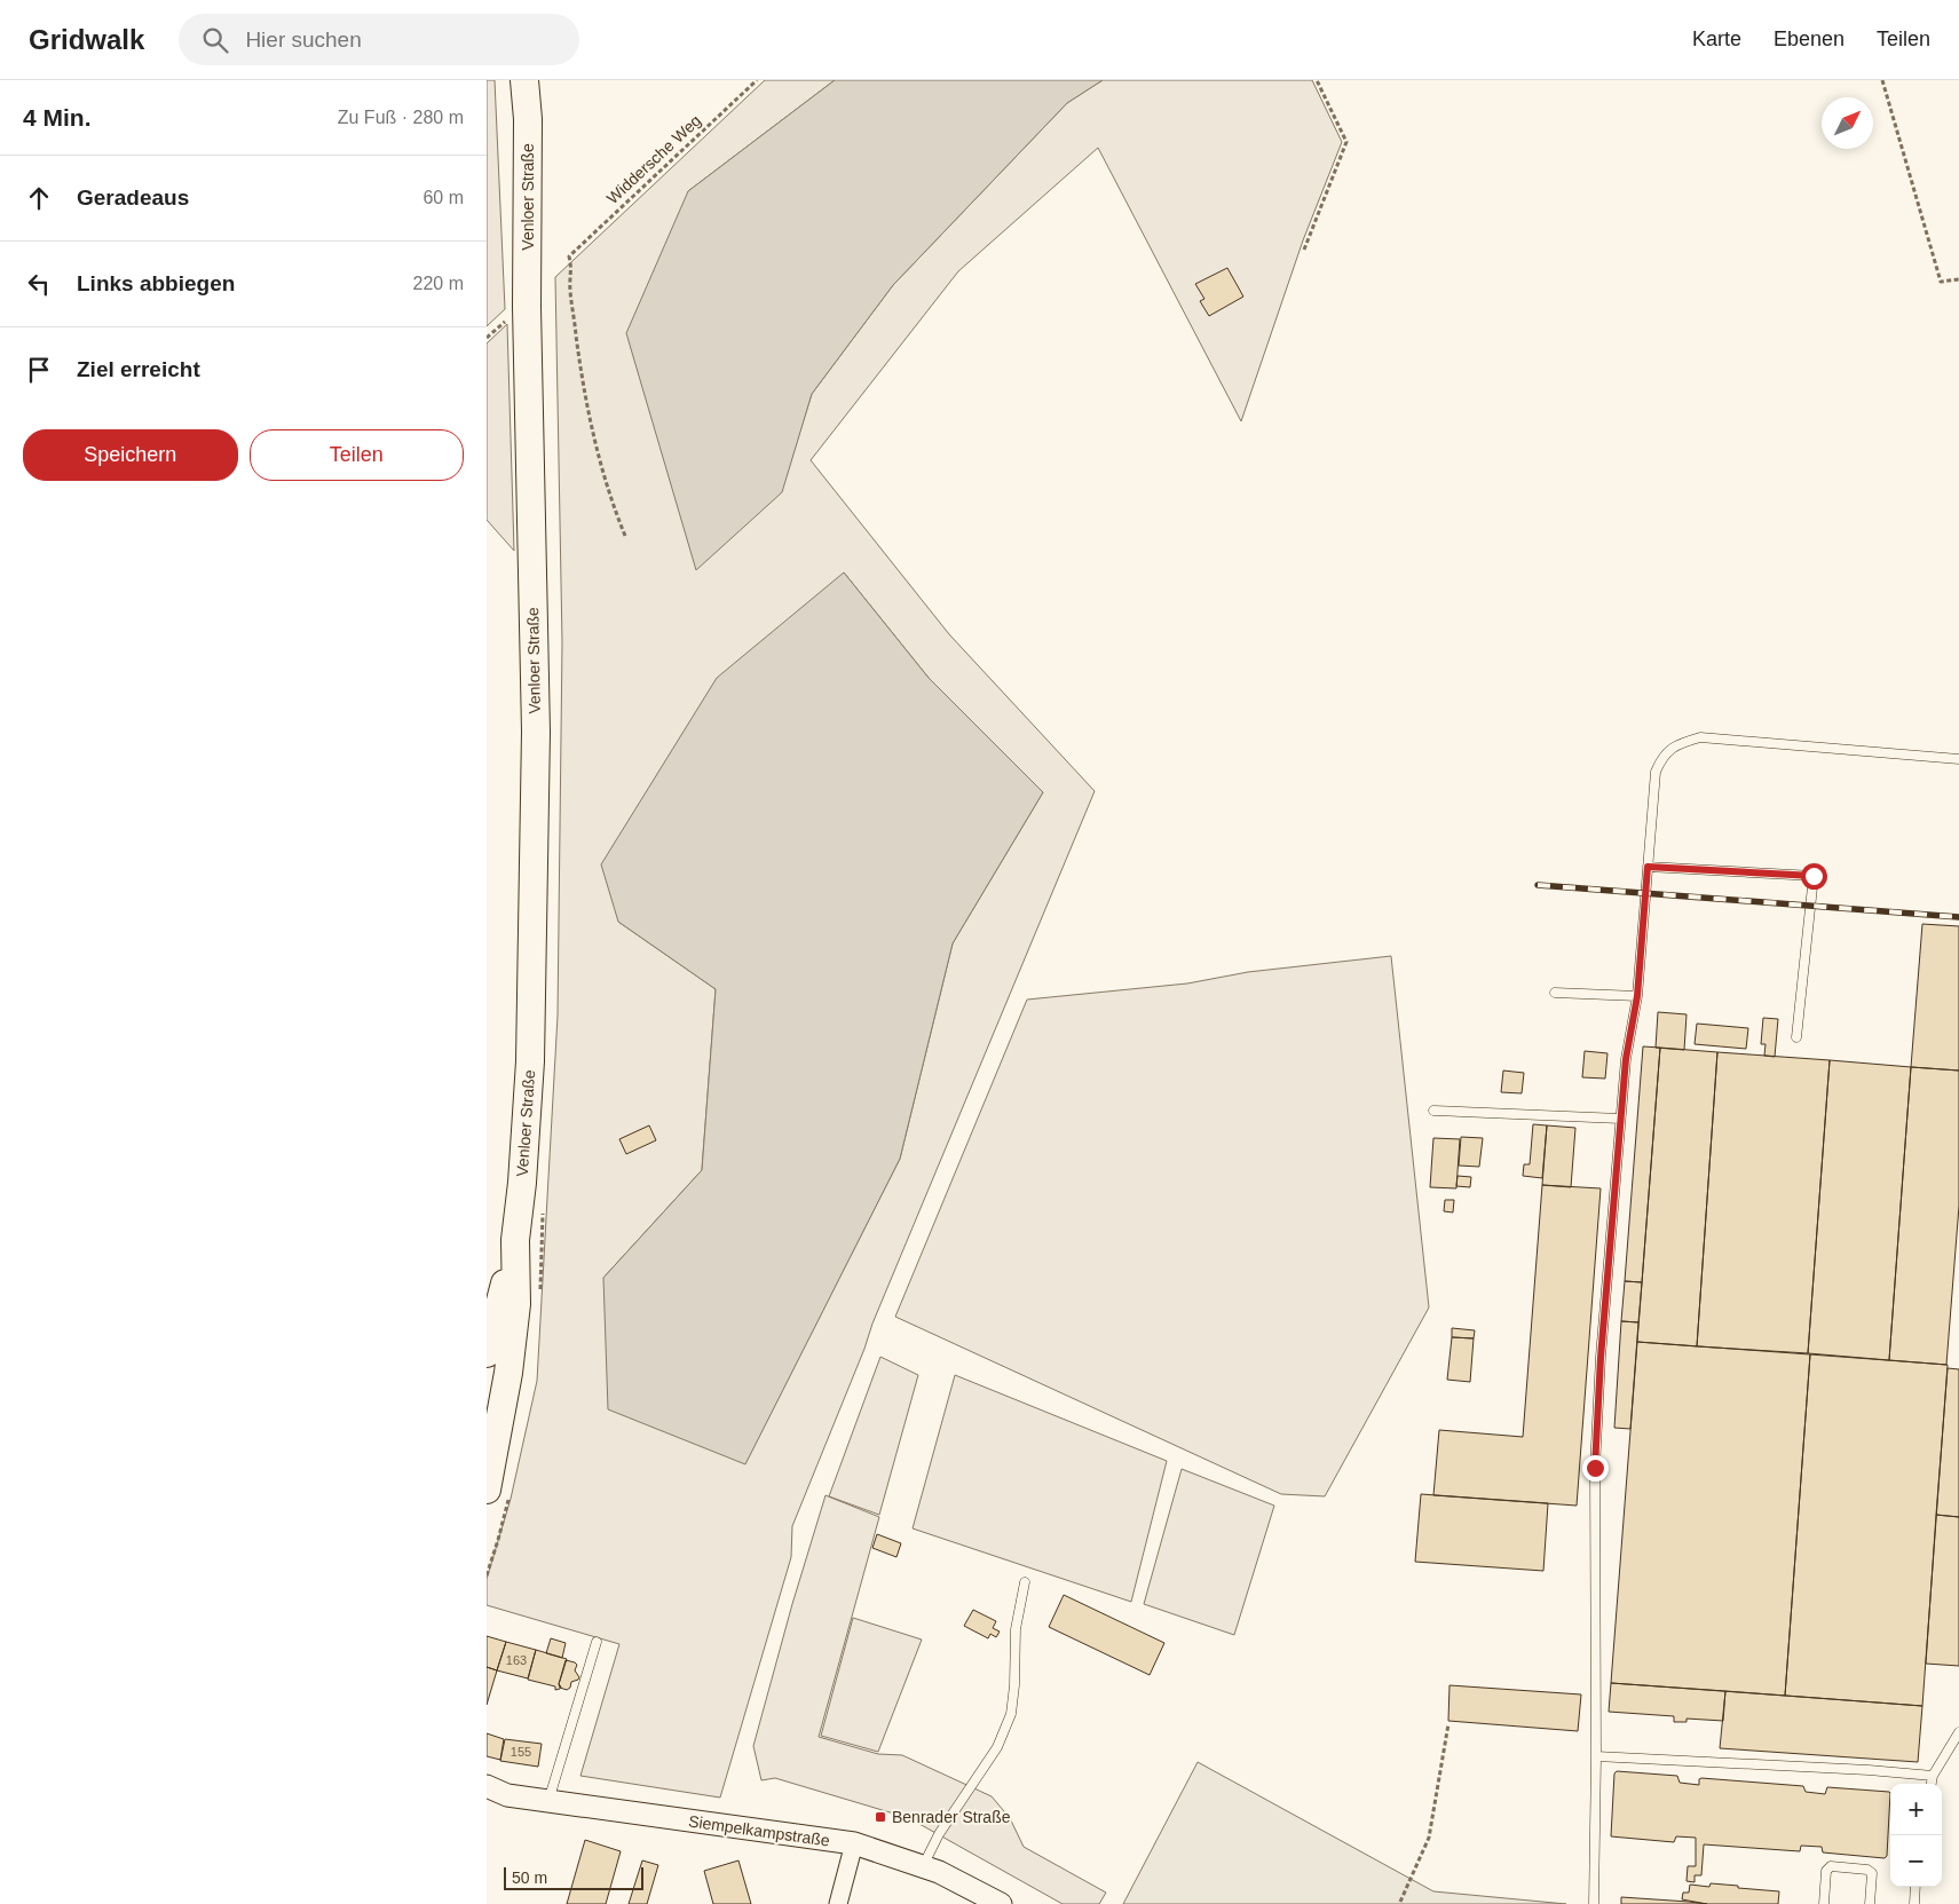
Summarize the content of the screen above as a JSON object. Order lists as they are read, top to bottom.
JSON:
{
  "streets": {
    "main road": ["Venloer Straße"],
    "street": ["Siempelkampstraße"],
    "path": ["Widdersche Weg"]
  },
  "places": {
    "transit": ["Benrader Straße"]
  },
  "house_numbers": ["163", "155"],
  "scale_bar": "50 m",
  "north": "top right",
  "page": {
    "header": "Gridwalk",
    "search": "Hier suchen",
    "nav": ["Karte", "Ebenen", "Teilen"],
    "heading": ["4 Min.", "Zu Fuß · 280 m"],
    "list": [
      ["Geradeaus", "60 m"],
      ["Links abbiegen", "220 m"],
      "Ziel erreicht"
    ],
    "buttons": ["Speichern", "Teilen"],
    "map_buttons": ["+", "−"],
    "scale": "50 m"
  }
}
